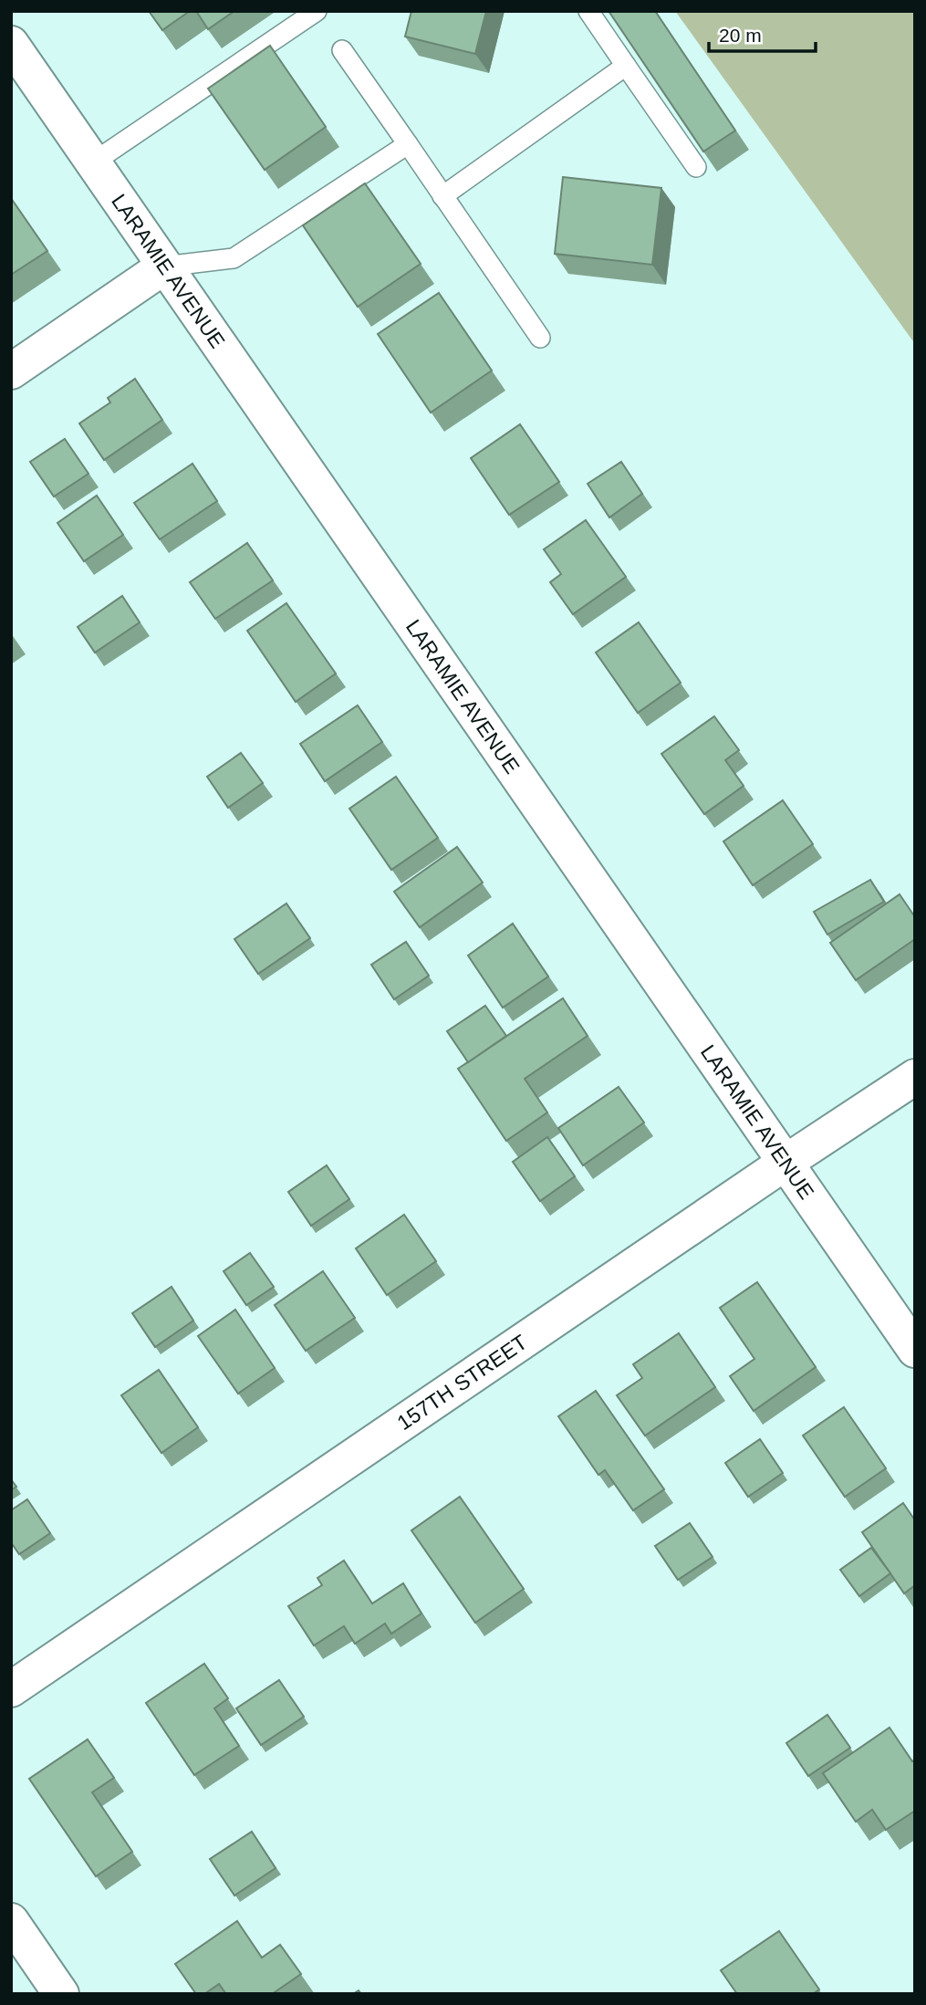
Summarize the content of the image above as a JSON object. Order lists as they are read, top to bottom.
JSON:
{
  "streets": {
    "street": ["LARAMIE AVENUE", "157TH STREET"]
  },
  "crossings": [
    ["LARAMIE AVENUE", "157TH STREET"]
  ],
  "scale_bar": "20 m"
}
